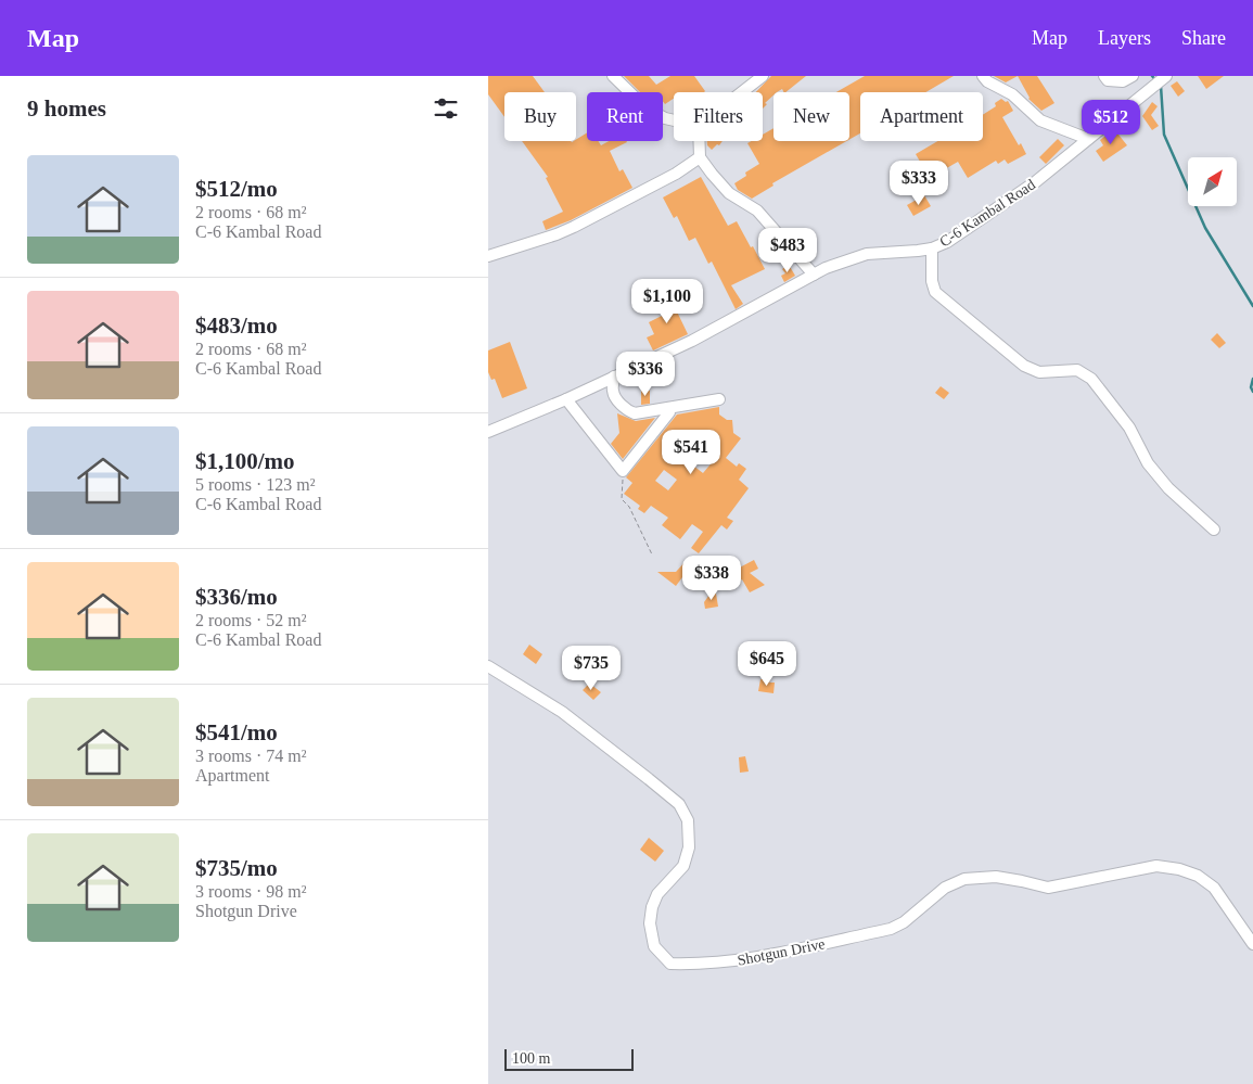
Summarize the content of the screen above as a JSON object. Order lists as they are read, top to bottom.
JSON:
{
  "streets": {
    "street": ["C-6 Kambal Road", "Shotgun Drive"]
  },
  "scale_bar": "100 m",
  "north": "top right",
  "page": {
    "header": "Map",
    "nav": ["Map", "Layers", "Share"],
    "heading": "9 homes",
    "chip": [
      "Buy",
      "Rent",
      "Filters",
      "New",
      "Apartment"
    ],
    "price": [
      "$512",
      "$333",
      "$483",
      "$1,100",
      "$336",
      "$541",
      "$338",
      "$645",
      "$735"
    ],
    "list": [
      {
        "name": "$512/mo",
        "note": "2 rooms · 68 m² · C-6 Kambal Road"
      },
      {
        "name": "$483/mo",
        "note": "2 rooms · 68 m² · C-6 Kambal Road"
      },
      {
        "name": "$1,100/mo",
        "note": "5 rooms · 123 m² · C-6 Kambal Road"
      },
      {
        "name": "$336/mo",
        "note": "2 rooms · 52 m² · C-6 Kambal Road"
      },
      {
        "name": "$541/mo",
        "note": "3 rooms · 74 m² · Apartment"
      },
      {
        "name": "$735/mo",
        "note": "3 rooms · 98 m² · Shotgun Drive"
      }
    ],
    "scale": "100 m"
  }
}
